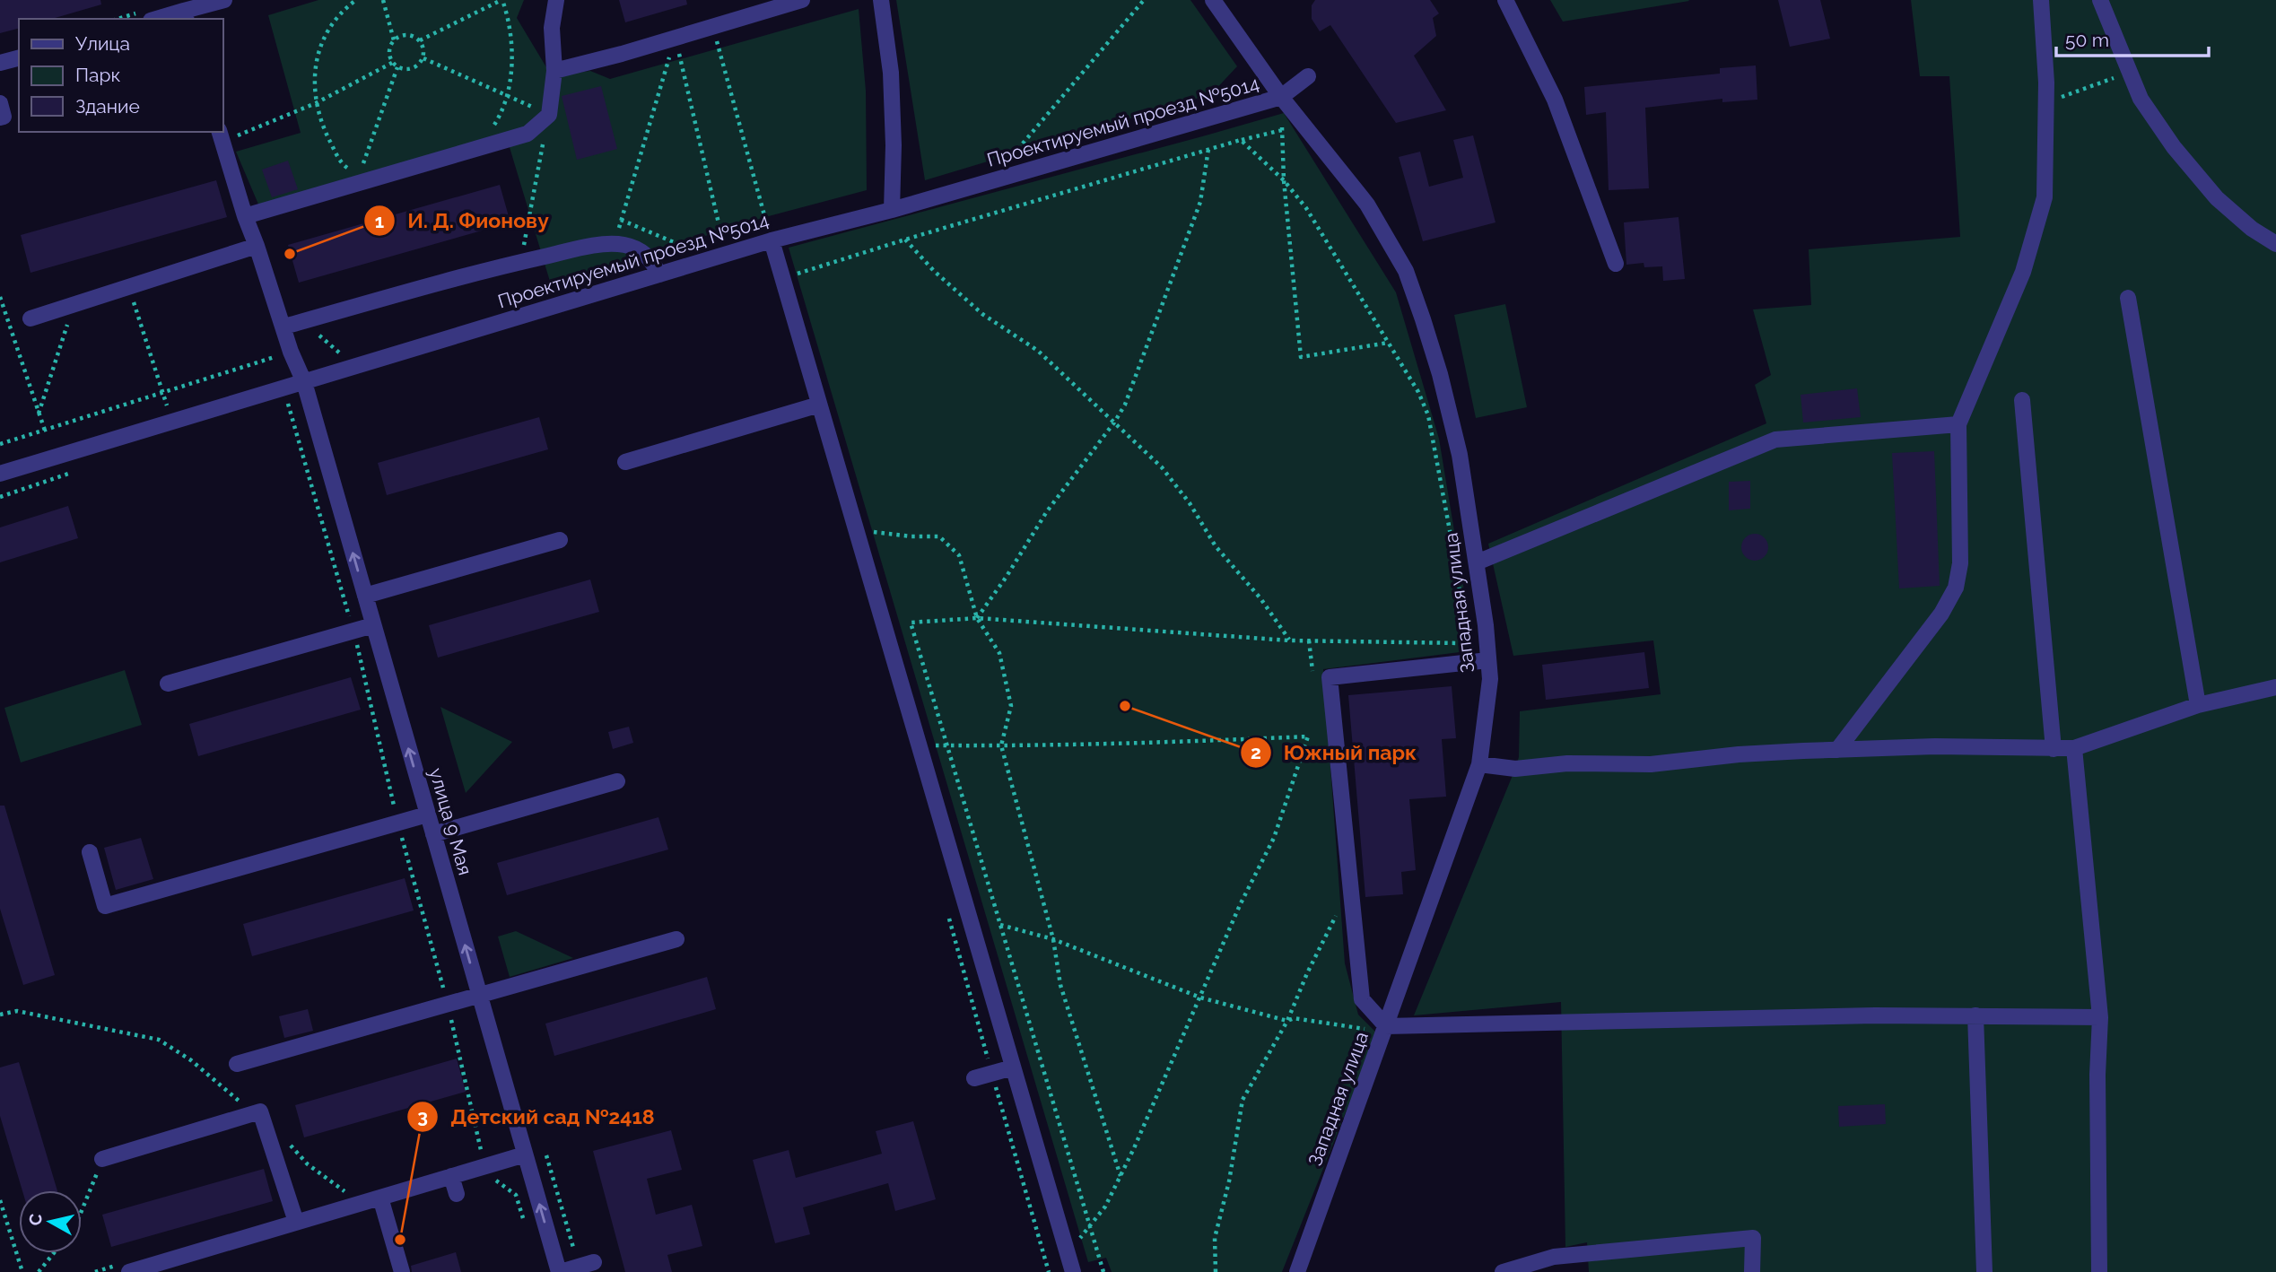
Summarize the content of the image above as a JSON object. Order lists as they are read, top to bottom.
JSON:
{
  "streets": {
    "street": ["Проектируемый проезд №5014", "Западная улица", "улица 9 Мая"]
  },
  "crossings": [
    ["Проектируемый проезд №5014", "Западная улица"],
    ["Проектируемый проезд №5014", "улица 9 Мая"]
  ],
  "one_way": ["улица 9 Мая"],
  "places": ["И. Д. Фионову", "Южный парк", "Детский сад №2418"],
  "legend": ["Улица", "Парк", "Здание"],
  "scale_bar": "50 m",
  "north": "left"
}
